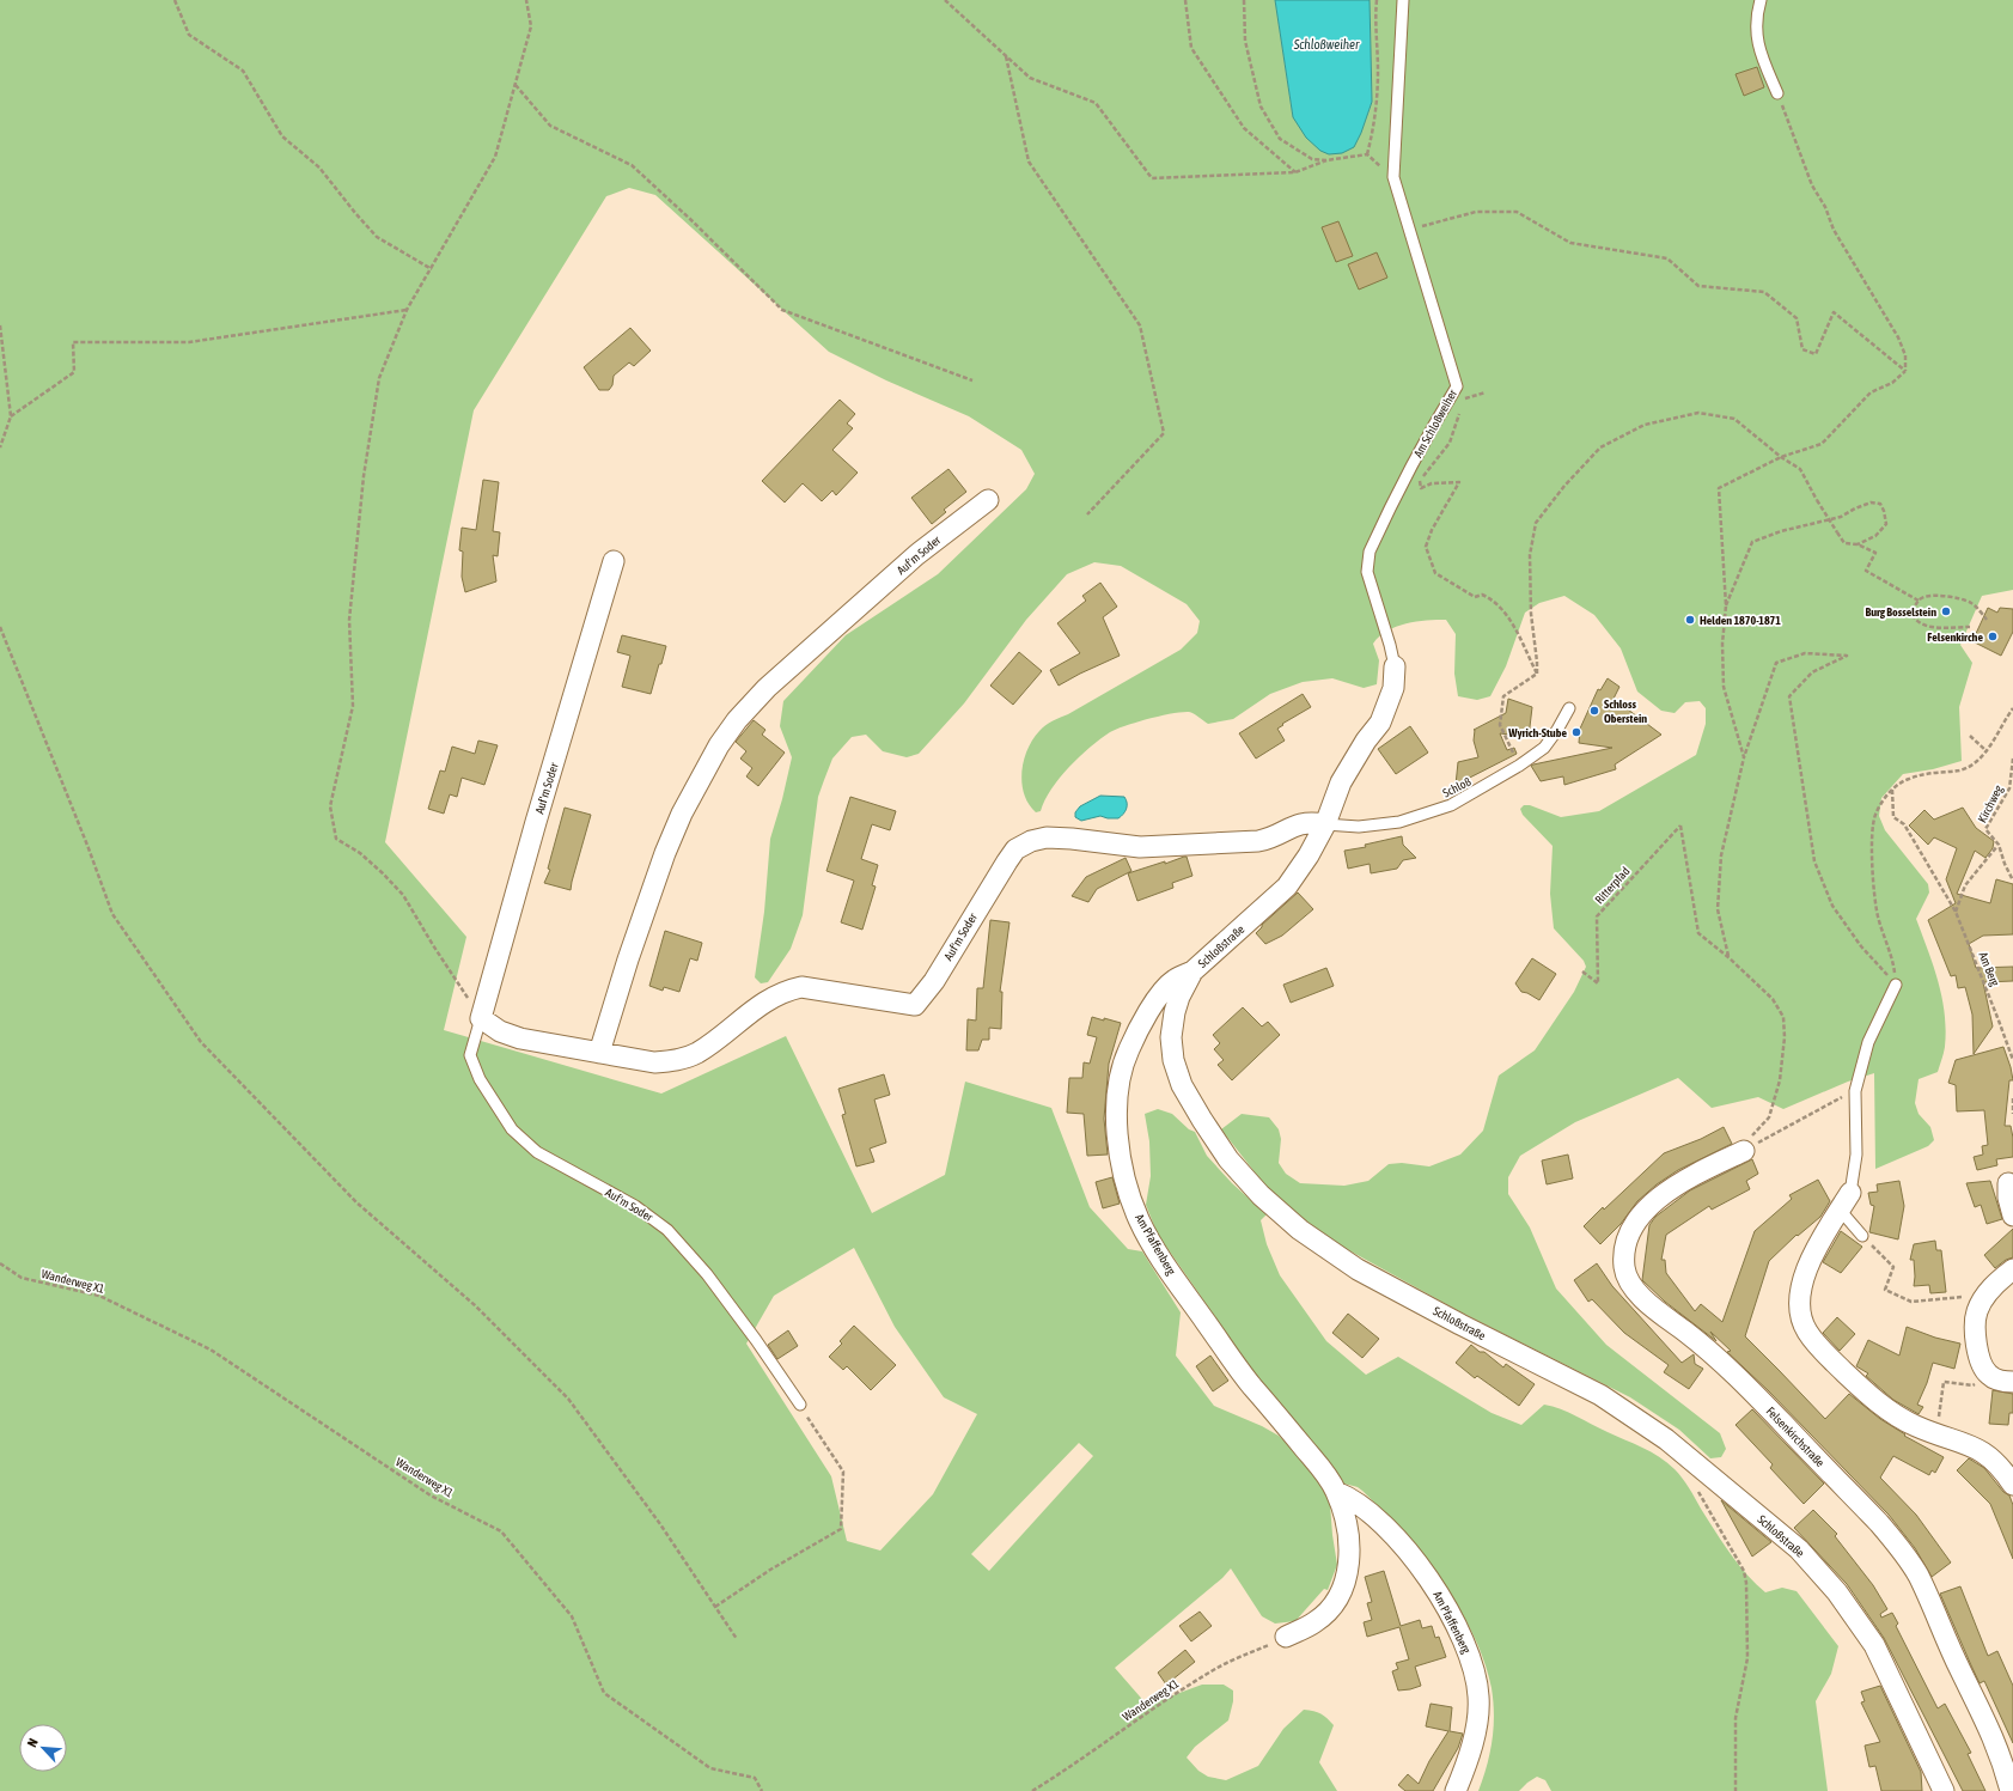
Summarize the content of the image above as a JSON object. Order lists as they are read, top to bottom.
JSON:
{
  "streets": {
    "street": [
      "Am Schloßweiher",
      "Auf'm Soder",
      "Schloßstraße",
      "Am Pfaffenberg",
      "Felsenkirchstraße"
    ],
    "lane": ["Schloß"],
    "path": [
      "Kirchweg",
      "Ritterpfad",
      "Am Berg",
      "Wanderweg X1"
    ]
  },
  "crossings": [
    ["Am Schloßweiher", "Auf'm Soder"],
    ["Am Schloßweiher", "Schloß"],
    ["Am Schloßweiher", "Schloßstraße"],
    ["Auf'm Soder", "Schloß"],
    ["Auf'm Soder", "Schloßstraße"],
    ["Schloß", "Schloßstraße"],
    ["Schloßstraße", "Am Pfaffenberg"],
    ["Am Pfaffenberg", "Wanderweg X1"]
  ],
  "water": ["Schloßweiher"],
  "places": [
    "Burg Bosselstein",
    "Helden 1870-1871",
    "Felsenkirche",
    "Schloss Oberstein",
    "Wyrich-Stube"
  ],
  "north": "top left"
}
